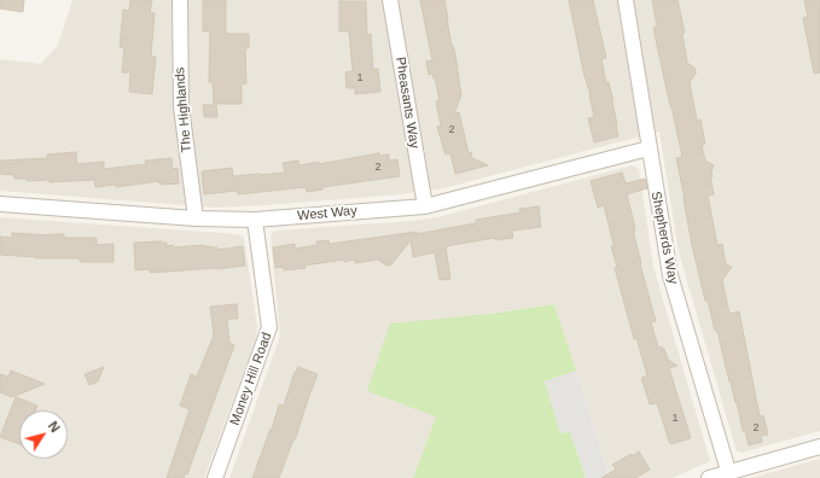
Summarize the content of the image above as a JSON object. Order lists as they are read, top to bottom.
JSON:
{
  "streets": {
    "street": [
      "Pheasants Way",
      "The Highlands",
      "West Way",
      "Shepherds Way",
      "Money Hill Road"
    ]
  },
  "crossings": [
    ["Pheasants Way", "West Way"],
    ["The Highlands", "West Way"],
    ["West Way", "Shepherds Way"],
    ["West Way", "Money Hill Road"]
  ],
  "house_numbers": [
    "1",
    "2",
    "2",
    "1",
    "2"
  ],
  "north": "top right"
}
